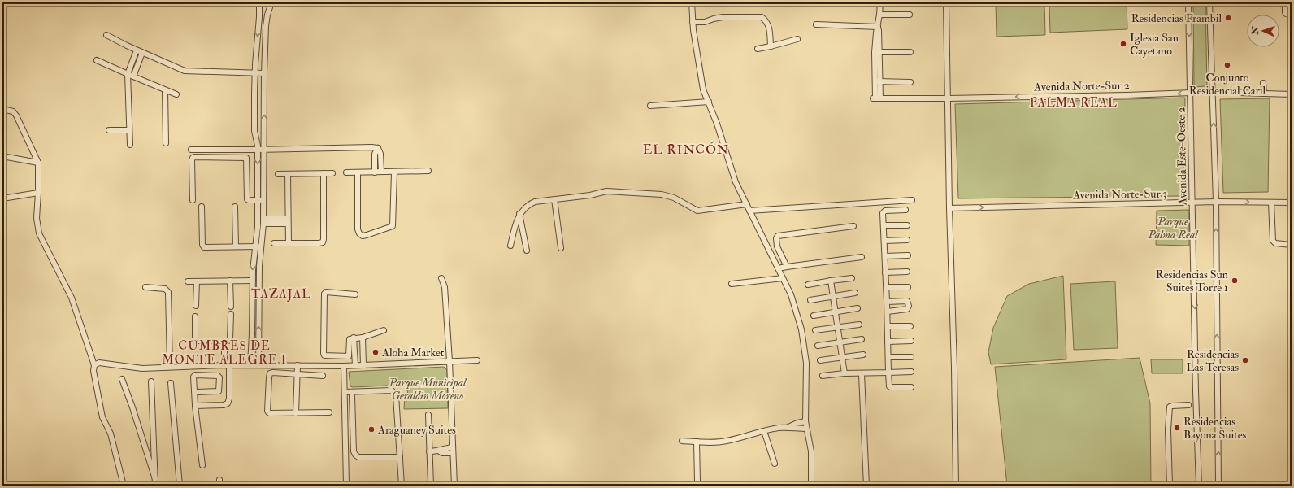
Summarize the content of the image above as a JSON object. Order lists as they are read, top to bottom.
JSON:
{
  "streets": {
    "street": ["Avenida Norte-Sur 2", "Avenida Este-Oeste 2", "Avenida Norte-Sur 3"]
  },
  "crossings": [
    ["Avenida Norte-Sur 2", "Avenida Este-Oeste 2"],
    ["Avenida Este-Oeste 2", "Avenida Norte-Sur 3"]
  ],
  "one_way": ["Avenida Norte-Sur 2", "Avenida Norte-Sur 3"],
  "districts": [
    "PALMA REAL",
    "EL RINCÓN",
    "TAZAJAL",
    "CUMBRES DE MONTE ALEGRE I"
  ],
  "parks": ["Parque Palma Real", "Parque Municipal Geraldin Moreno"],
  "places": [
    "Residencias Frambil",
    "Iglesia San Cayetano",
    "Conjunto Residencial Caril",
    "Residencias Sun Suites Torre 1",
    "Aloha Market",
    "Residencias Las Teresas",
    "Residencias Bayona Suites",
    "Araguaney Suites"
  ],
  "north": "left"
}
